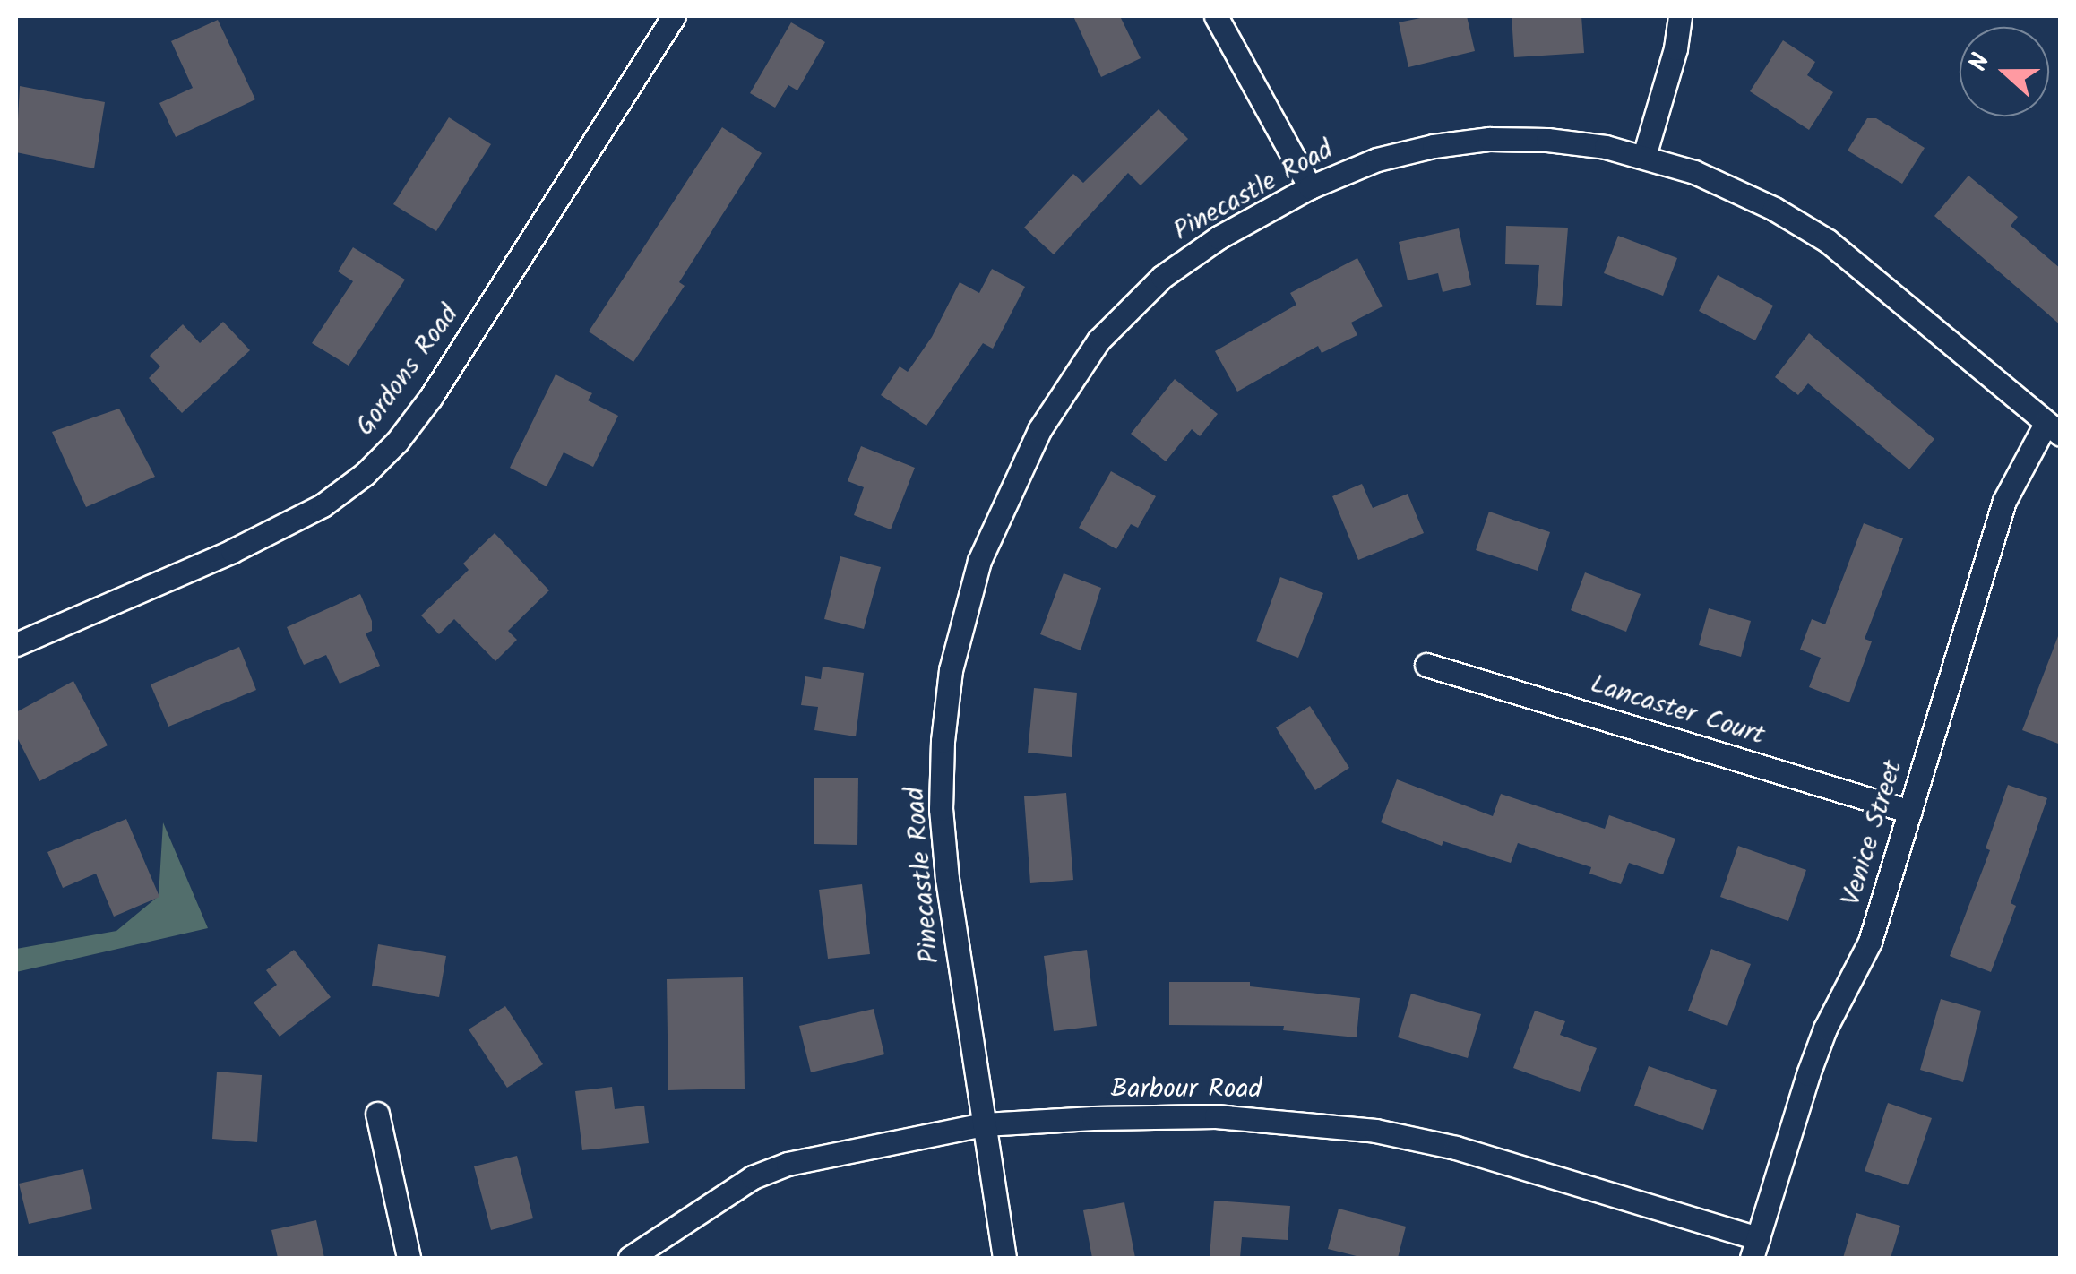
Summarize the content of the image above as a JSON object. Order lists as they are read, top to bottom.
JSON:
{
  "streets": {
    "street": [
      "Pinecastle Road",
      "Gordons Road",
      "Lancaster Court",
      "Venice Street",
      "Barbour Road"
    ]
  },
  "crossings": [
    ["Pinecastle Road", "Venice Street"],
    ["Pinecastle Road", "Barbour Road"],
    ["Lancaster Court", "Venice Street"],
    ["Venice Street", "Barbour Road"]
  ],
  "north": "left"
}
